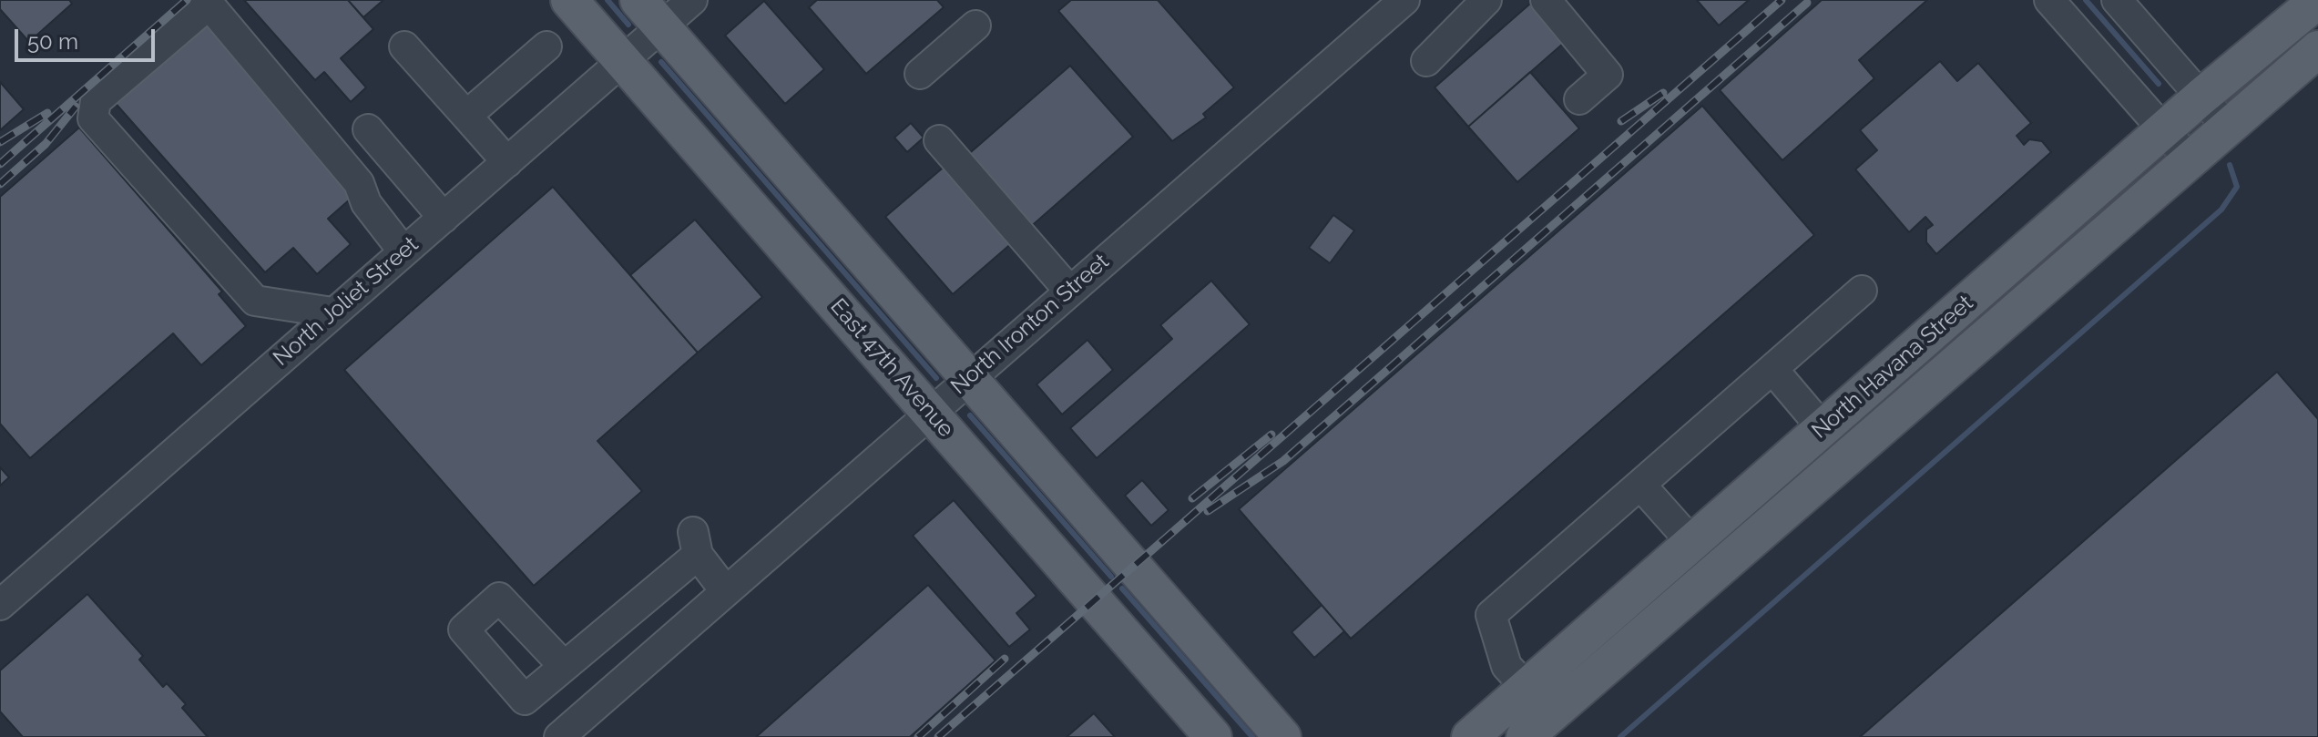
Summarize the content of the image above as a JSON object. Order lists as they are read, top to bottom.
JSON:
{
  "streets": {
    "main road": ["North Havana Street", "East 47th Avenue"],
    "street": ["North Joliet Street", "North Ironton Street"]
  },
  "crossings": [
    ["North Joliet Street", "East 47th Avenue"],
    ["North Ironton Street", "East 47th Avenue"]
  ],
  "scale_bar": "50 m"
}
